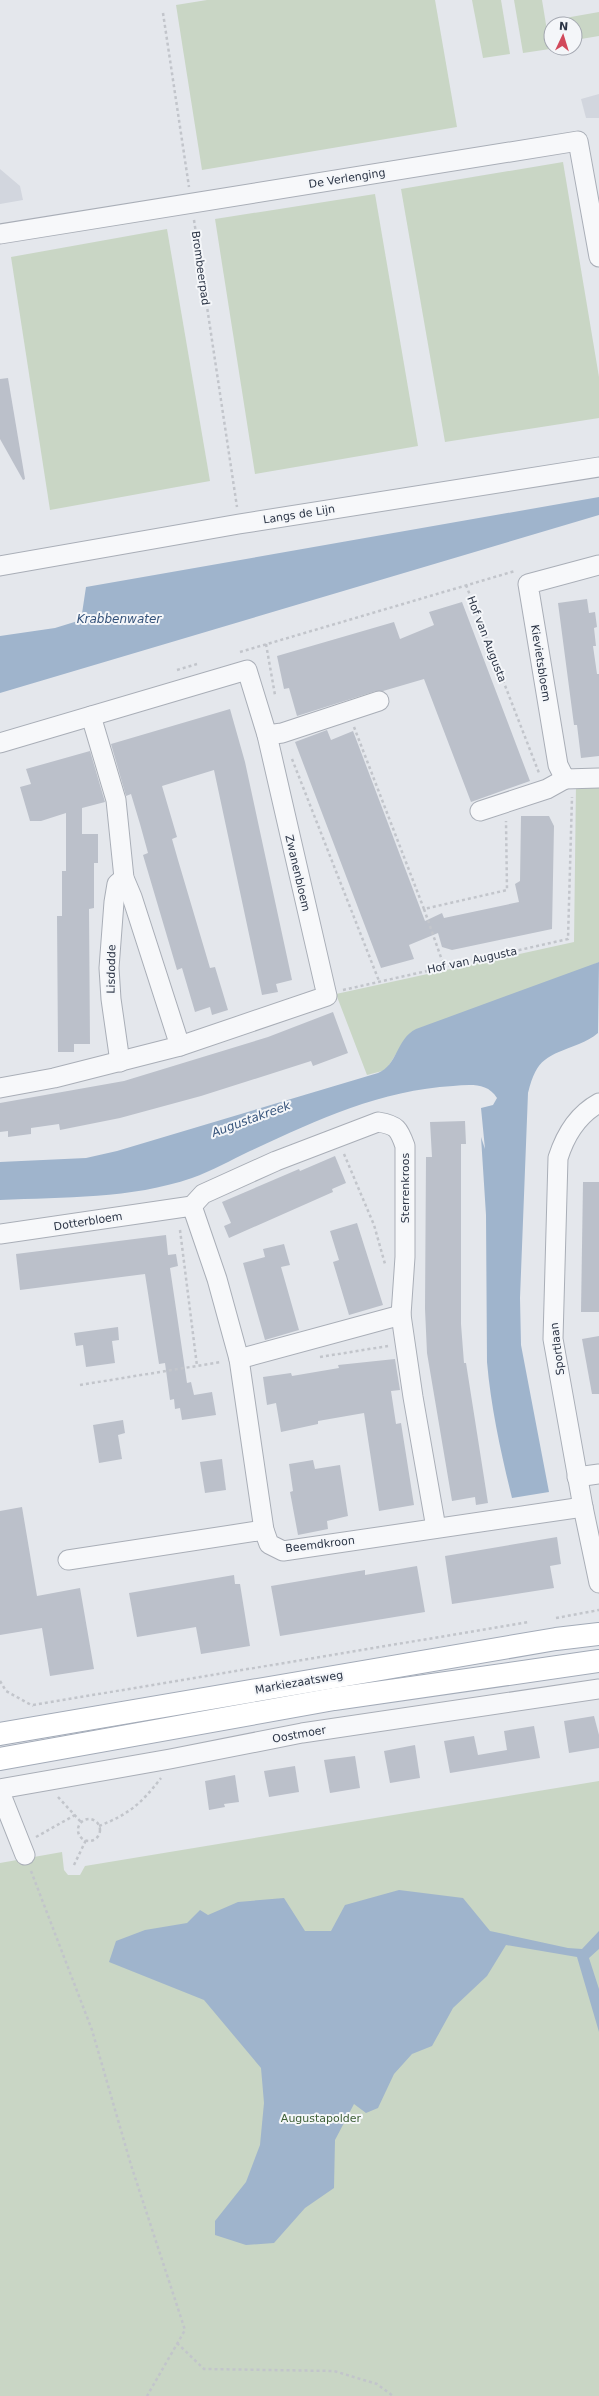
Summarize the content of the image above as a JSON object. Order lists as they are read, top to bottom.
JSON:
{
  "streets": {
    "main road": ["Markiezaatsweg"],
    "street": [
      "De Verlenging",
      "Langs de Lijn",
      "Kievietsbloem",
      "Zwanenbloem",
      "Lisdodde",
      "Sterrenkroos",
      "Dotterbloem",
      "Sportlaan",
      "Beemdkroon",
      "Oostmoer"
    ],
    "path": ["Brombeerpad", "Hof van Augusta"]
  },
  "crossings": [
    ["De Verlenging", "Brombeerpad"],
    ["Brombeerpad", "Langs de Lijn"],
    ["Hof van Augusta", "Zwanenbloem"],
    ["Sterrenkroos", "Dotterbloem"],
    ["Sterrenkroos", "Beemdkroon"],
    ["Sportlaan", "Beemdkroon"]
  ],
  "water": ["Krabbenwater", "Augustakreek"],
  "parks": ["Augustapolder"],
  "north": "top"
}
